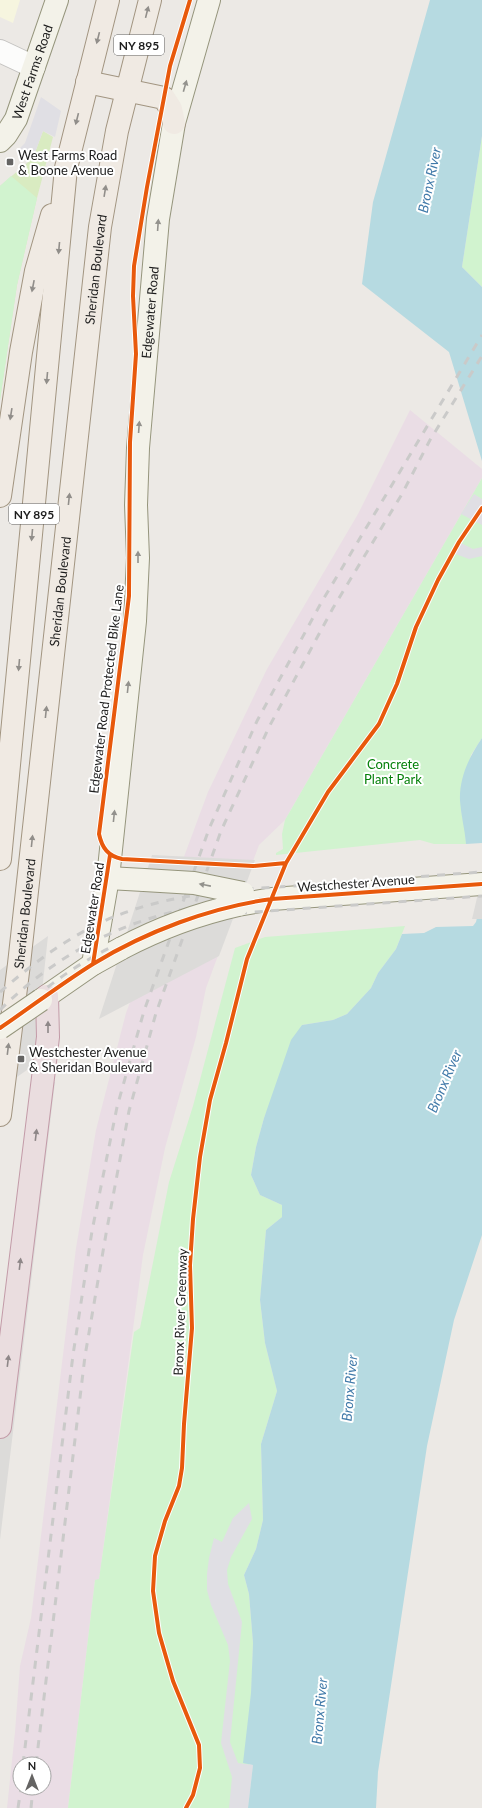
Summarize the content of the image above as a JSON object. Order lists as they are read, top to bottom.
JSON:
{
  "streets": {
    "main road": ["NY 895", "Sheridan Boulevard"],
    "street": ["West Farms Road", "Edgewater Road", "Westchester Avenue"],
    "cycle path": ["Edgewater Road Protected Bike Lane", "Bronx River Greenway"]
  },
  "crossings": [
    ["Edgewater Road", "Westchester Avenue"]
  ],
  "one_way": ["Edgewater Road", "Westchester Avenue"],
  "water": ["Bronx River"],
  "parks": ["Concrete Plant Park"],
  "places": {
    "transit": ["West Farms Road & Boone Avenue", "Westchester Avenue & Sheridan Boulevard"]
  },
  "north": "top"
}
